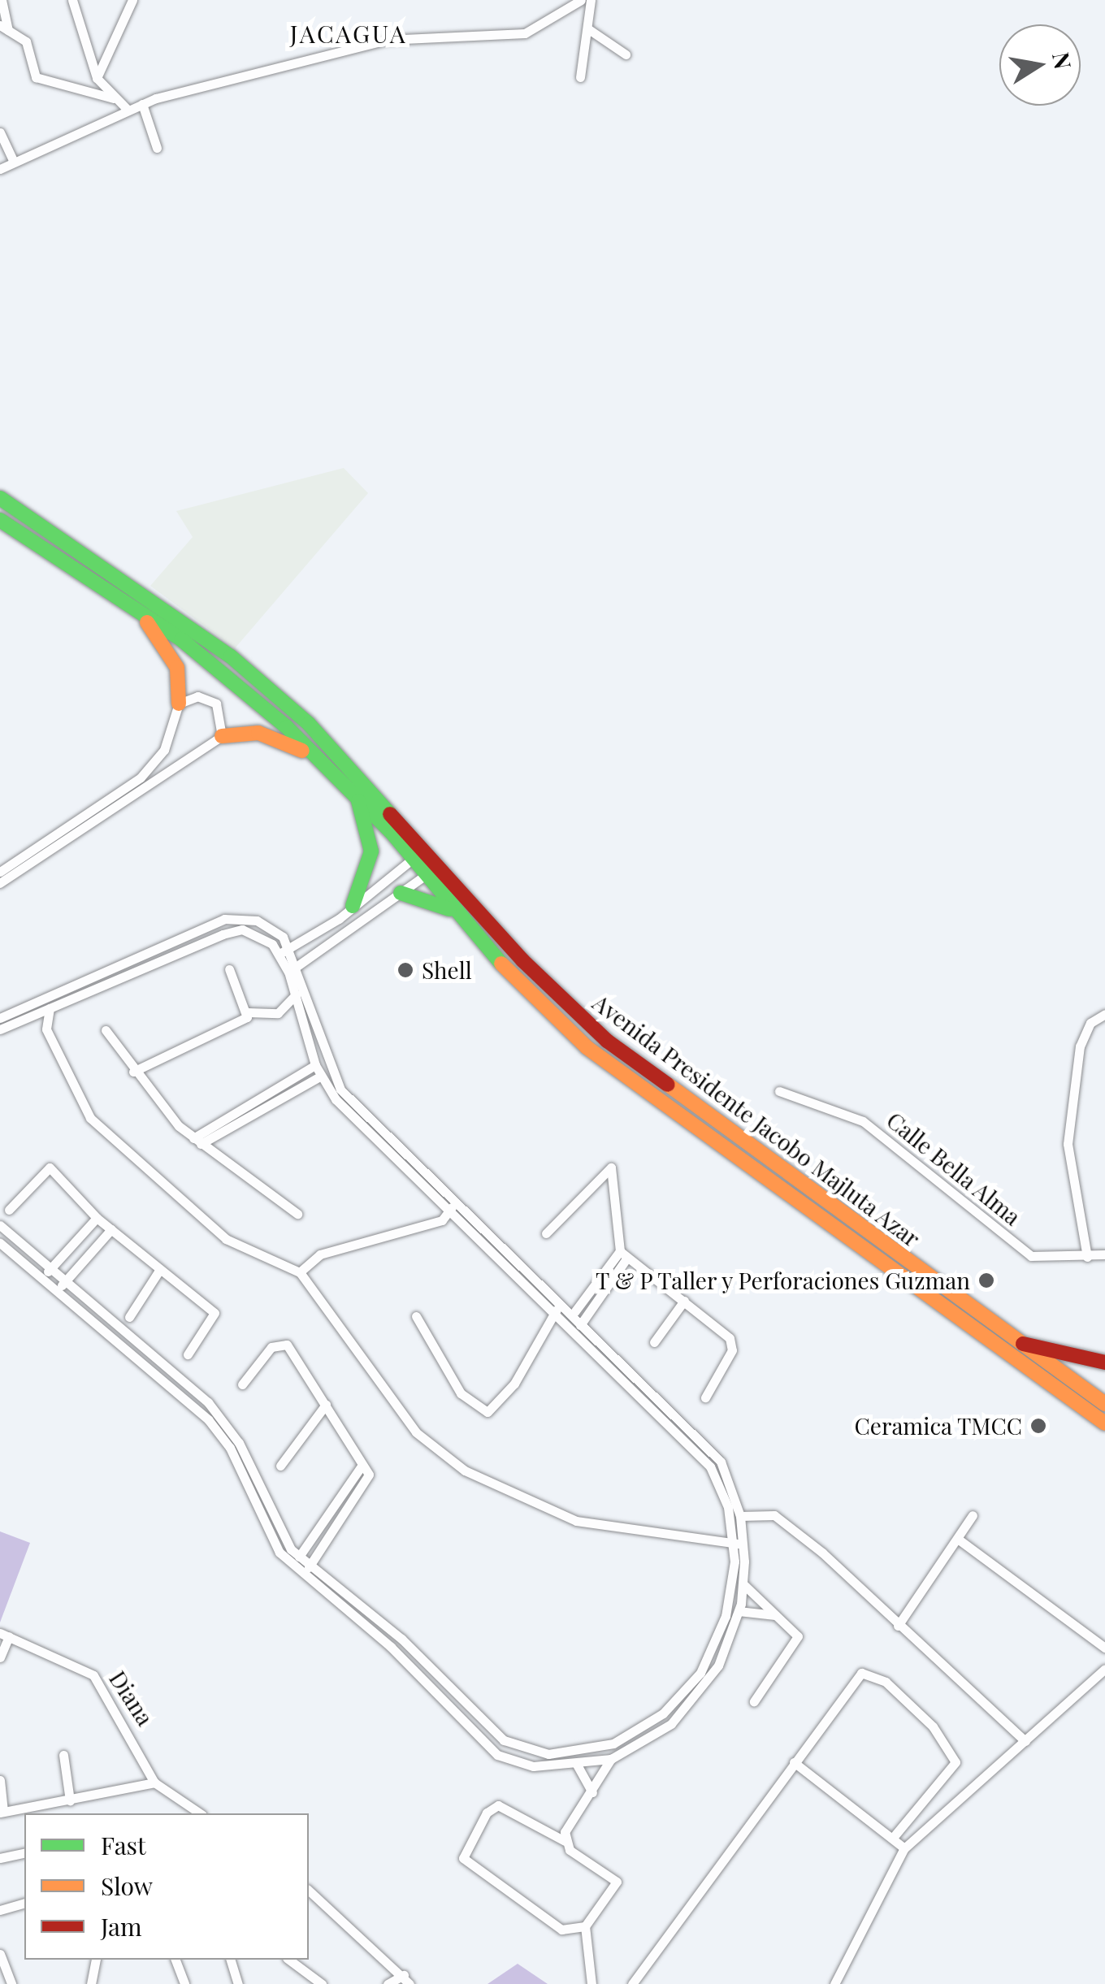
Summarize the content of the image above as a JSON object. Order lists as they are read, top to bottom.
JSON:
{
  "streets": {
    "main road": ["Avenida Presidente Jacobo Majluta Azar"],
    "street": ["Calle Bella Alma", "Diana"]
  },
  "districts": ["JACAGUA"],
  "places": ["Shell", "T & P Taller y Perforaciones Guzman", "Ceramica TMCC"],
  "legend": ["Fast", "Slow", "Jam"],
  "north": "right"
}
